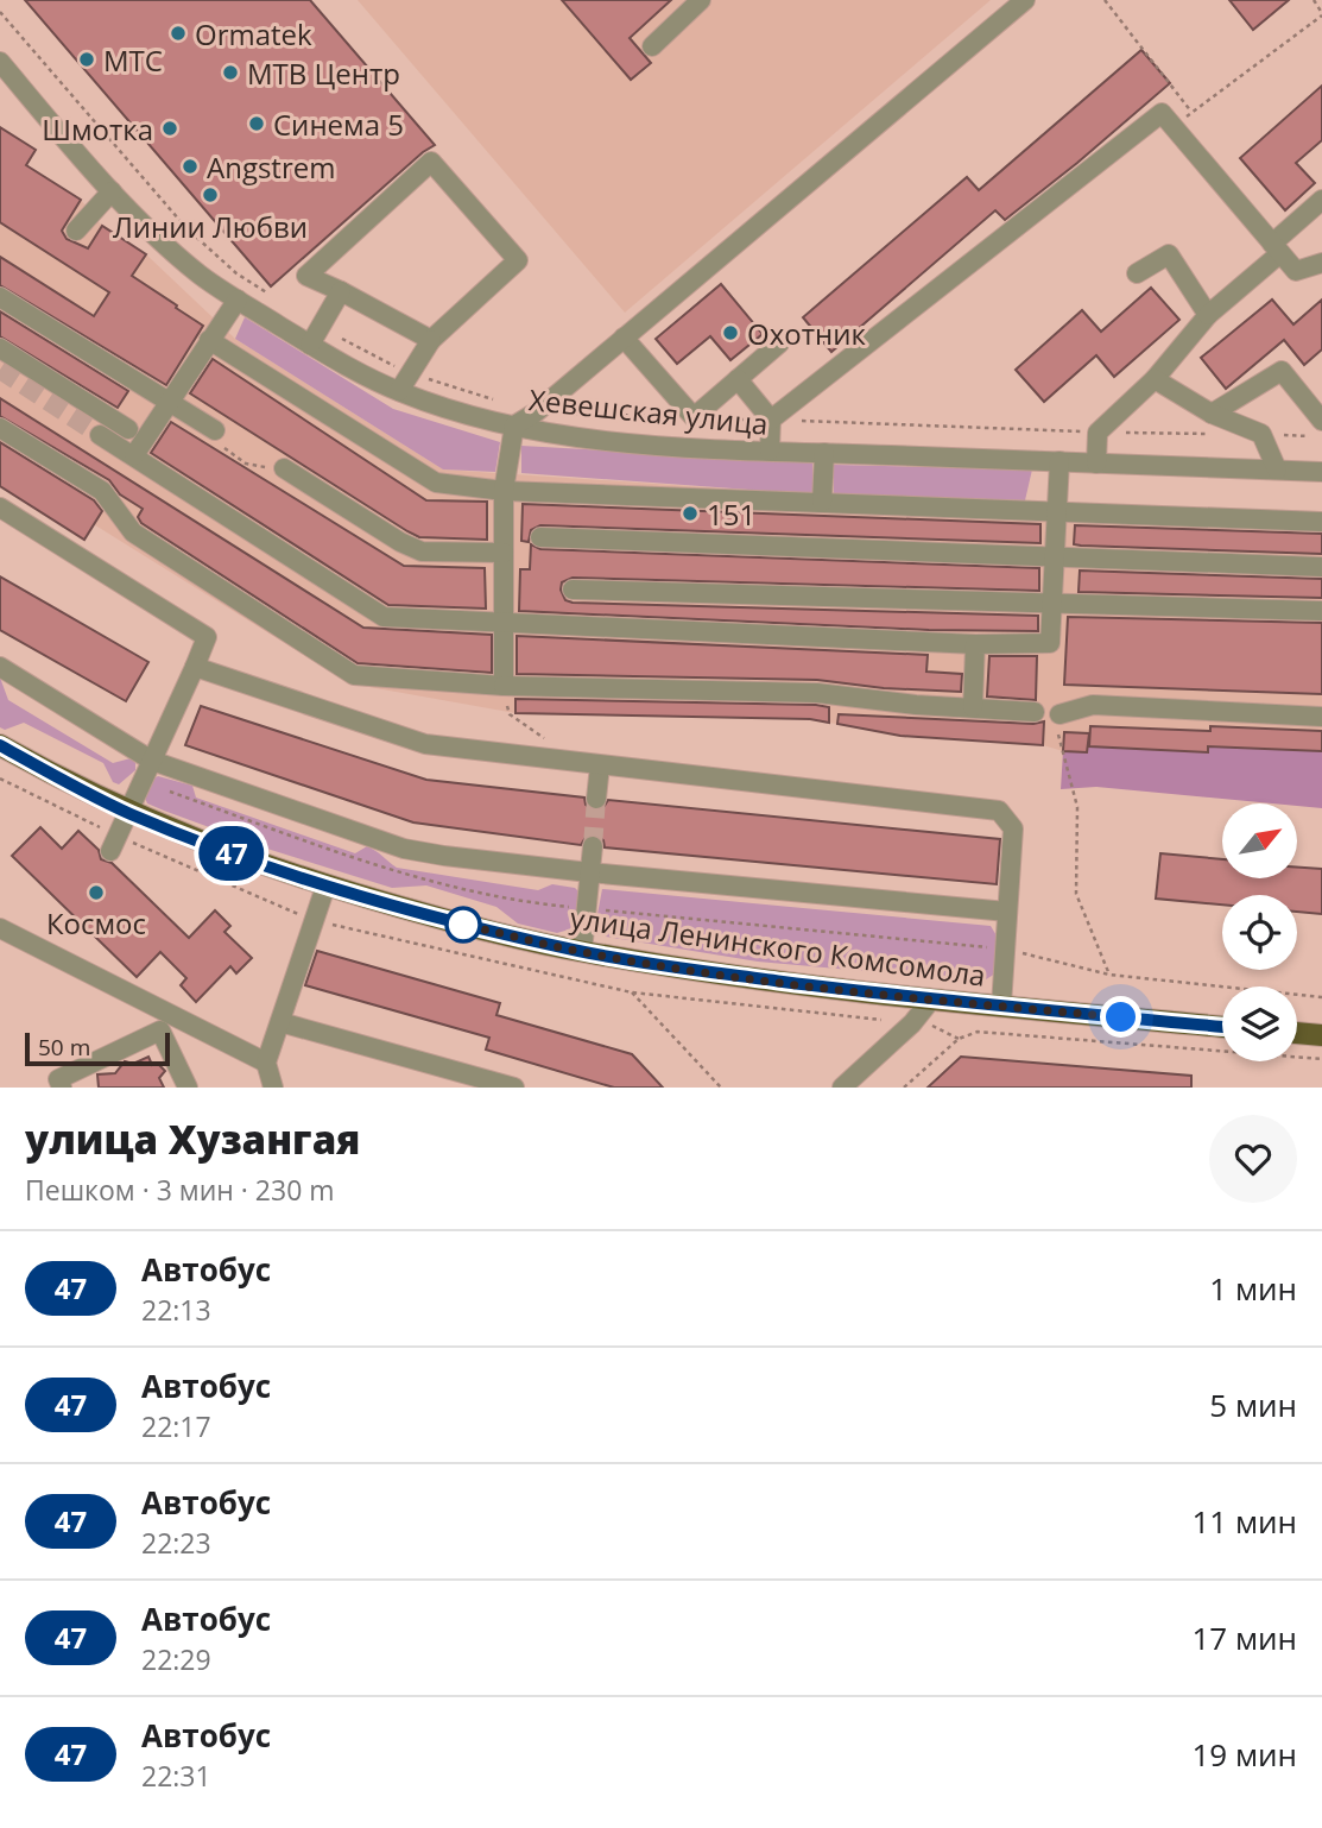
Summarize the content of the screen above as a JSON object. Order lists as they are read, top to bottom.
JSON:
{
  "streets": {
    "main road": ["улица Ленинского Комсомола"],
    "street": ["Хевешская улица"]
  },
  "places": [
    "Ormatek",
    "МТС",
    "МТВ Центр",
    "Синема 5",
    "Шмотка",
    "Angstrem",
    "Линии Любви",
    "Охотник",
    "151",
    "Космос"
  ],
  "lines": ["bus line 47"],
  "scale_bar": "50 m",
  "north": "top right",
  "page": {
    "on_map": "47",
    "scale": "50 m",
    "heading": ["улица Хузангая", "Пешком · 3 мин · 230 m"],
    "list": [
      {
        "mark": "47",
        "name": "Автобус",
        "note": "22:13",
        "value": "1 мин"
      },
      {
        "mark": "47",
        "name": "Автобус",
        "note": "22:17",
        "value": "5 мин"
      },
      {
        "mark": "47",
        "name": "Автобус",
        "note": "22:23",
        "value": "11 мин"
      },
      {
        "mark": "47",
        "name": "Автобус",
        "note": "22:29",
        "value": "17 мин"
      },
      {
        "mark": "47",
        "name": "Автобус",
        "note": "22:31",
        "value": "19 мин"
      }
    ]
  }
}
